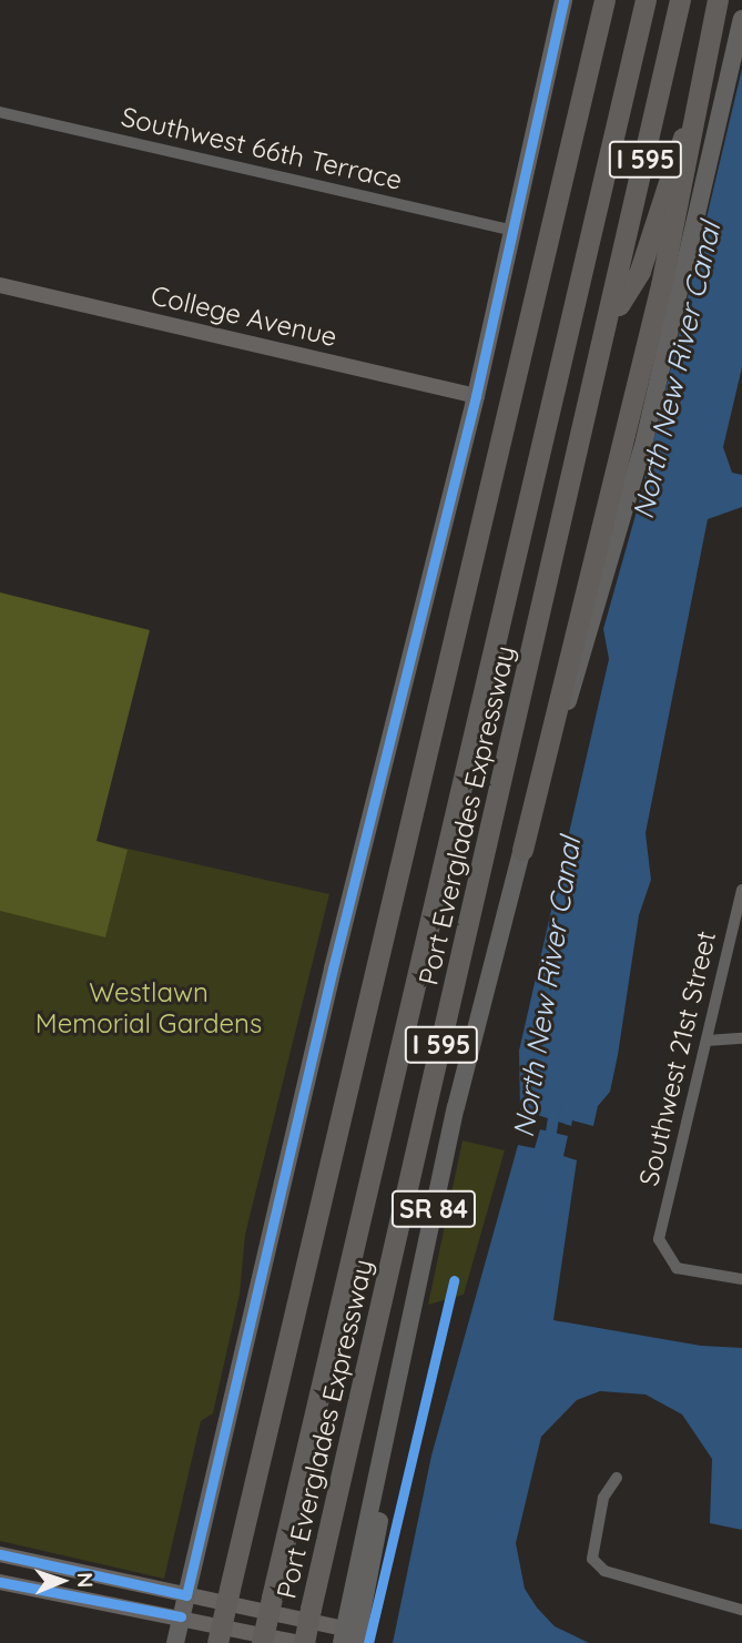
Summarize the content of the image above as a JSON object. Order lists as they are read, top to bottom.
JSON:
{
  "streets": {
    "highway": ["I 595", "Port Everglades Expressway"],
    "main road": ["College Avenue", "SR 84"],
    "street": ["Southwest 66th Terrace", "Southwest 21st Street"]
  },
  "water": ["North New River Canal"],
  "parks": ["Westlawn Memorial Gardens"],
  "north": "right"
}
